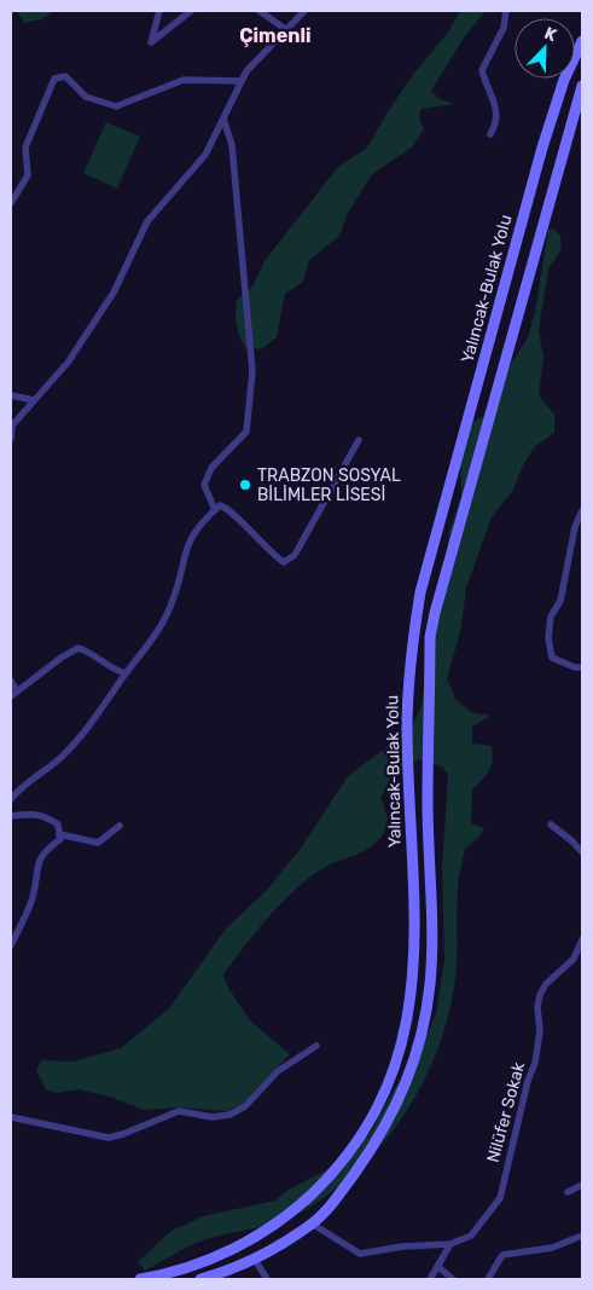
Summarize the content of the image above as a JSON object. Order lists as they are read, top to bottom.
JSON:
{
  "streets": {
    "main road": ["Yalıncak-Bulak Yolu"],
    "street": ["Nilüfer Sokak"]
  },
  "districts": ["Çimenli"],
  "places": ["TRABZON SOSYAL BİLİMLER LİSESİ"],
  "north": "top right"
}
